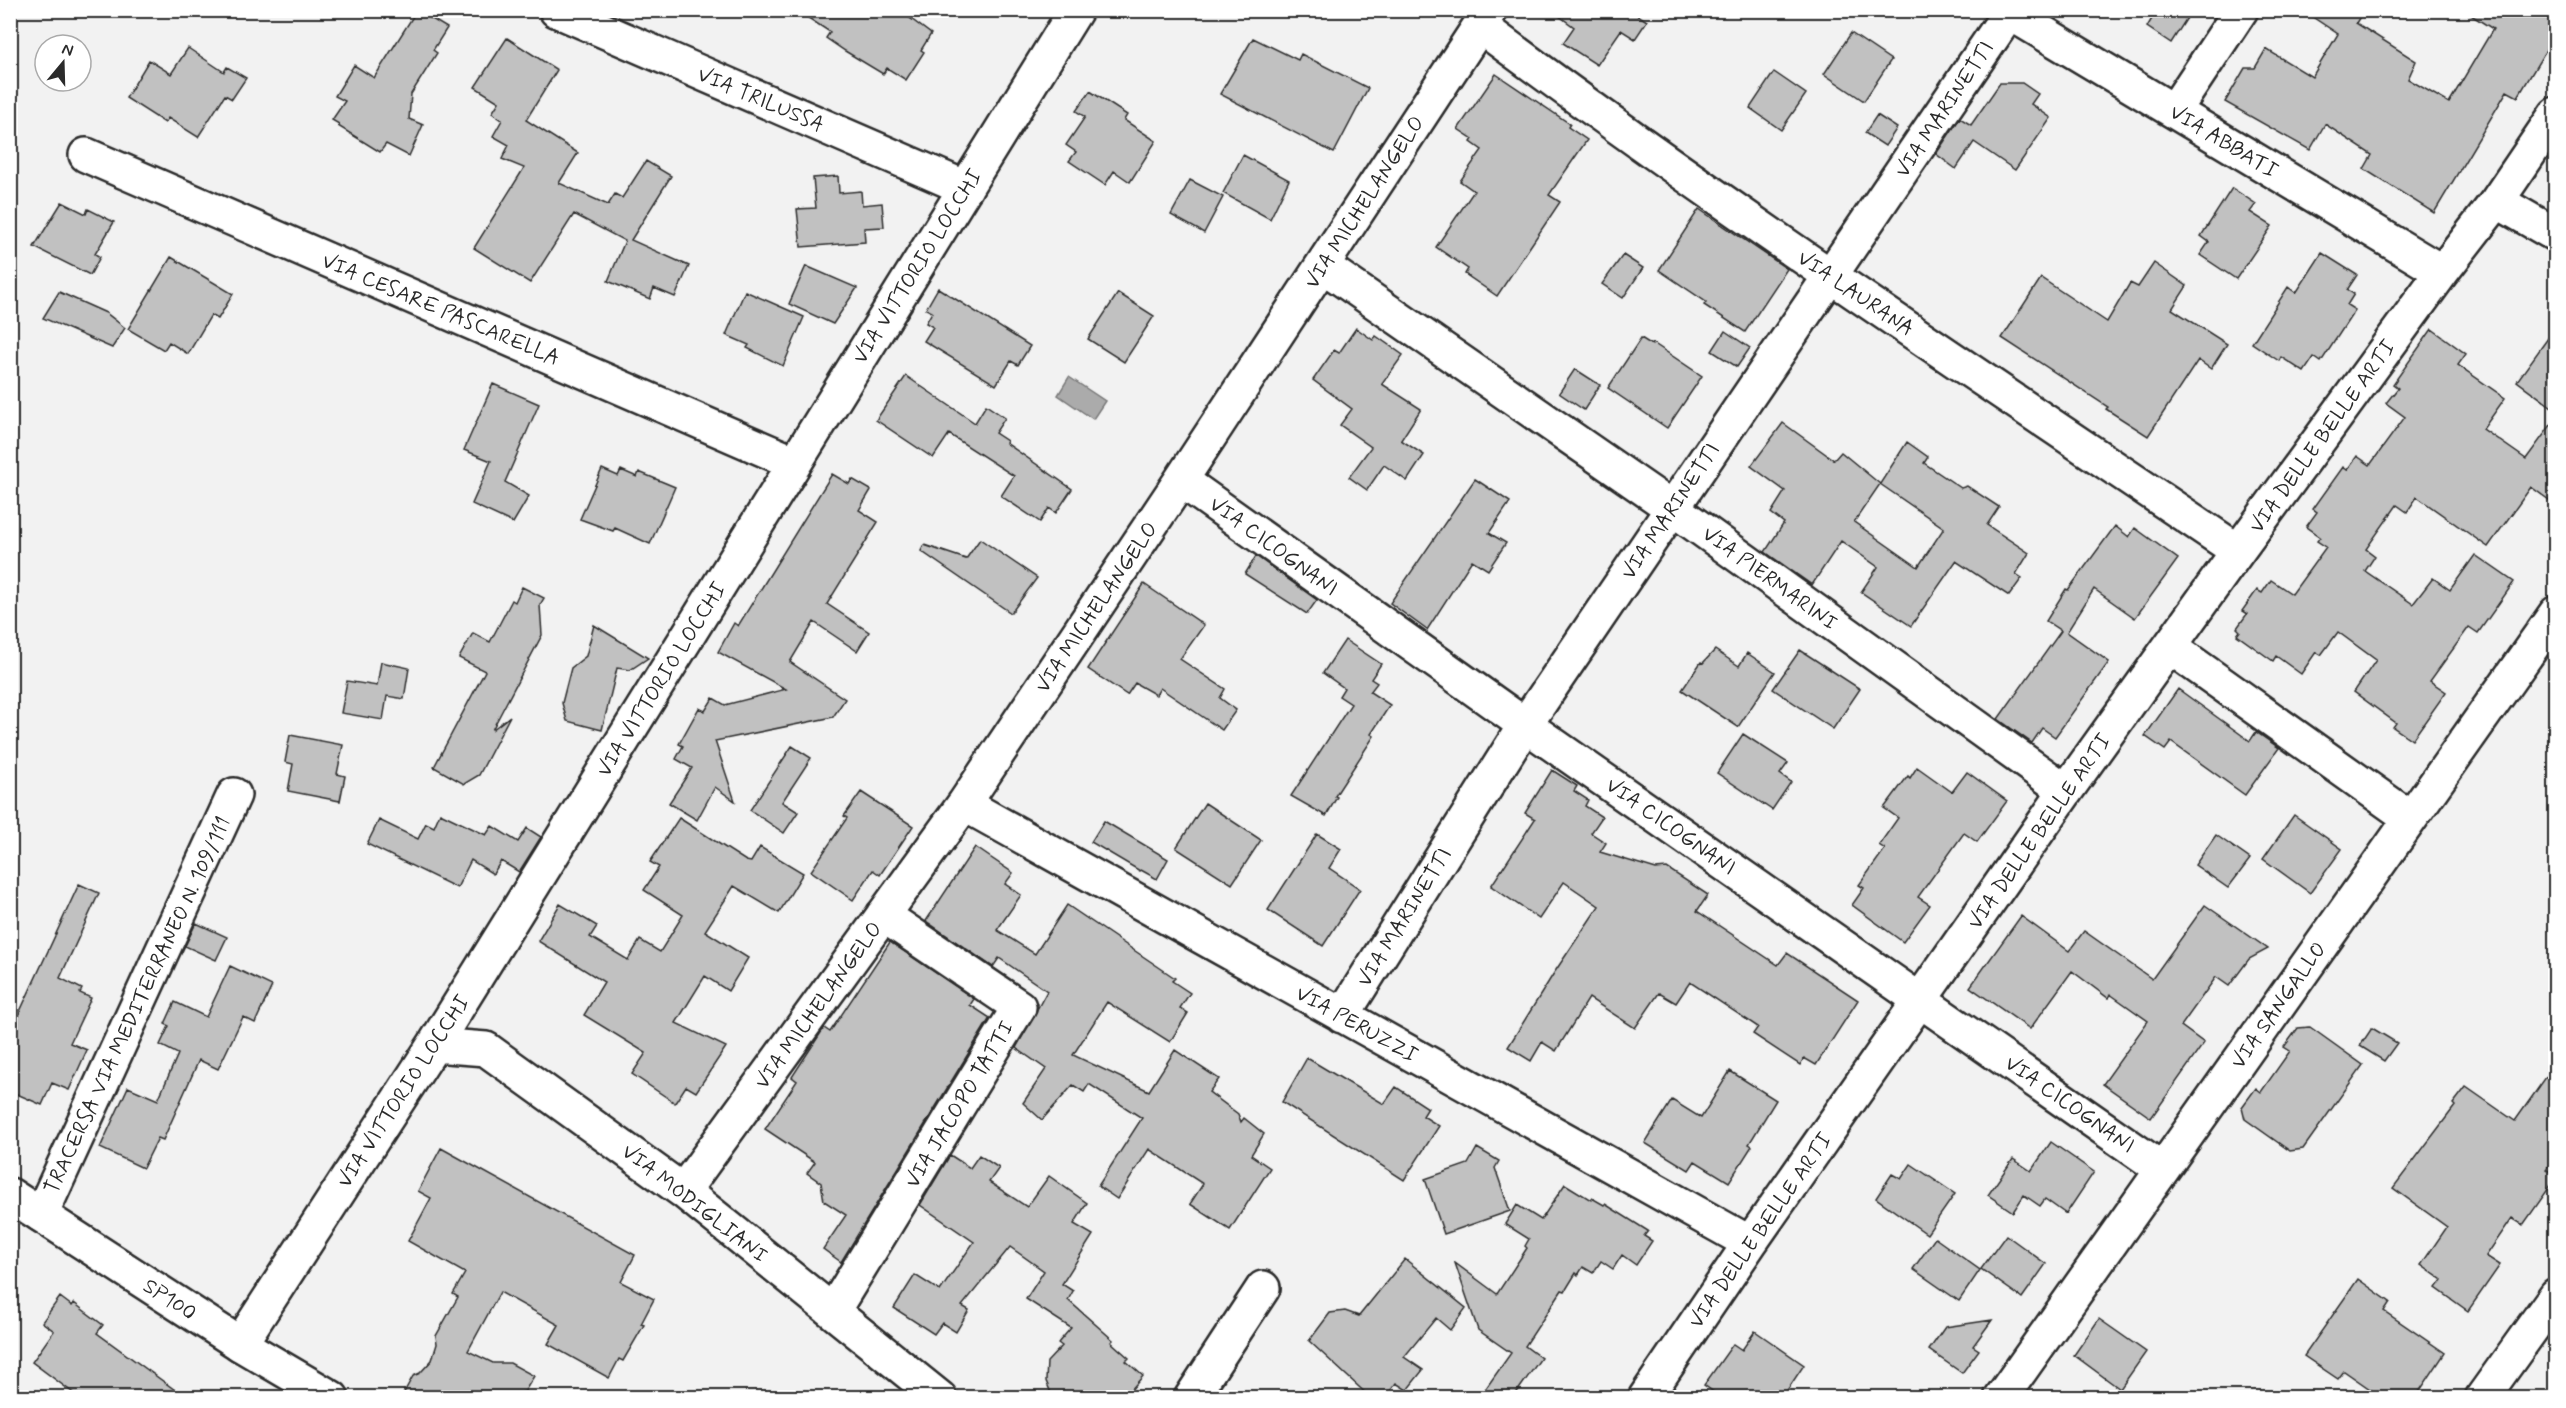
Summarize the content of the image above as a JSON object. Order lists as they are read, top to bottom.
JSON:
{
  "streets": {
    "street": [
      "VIA TRILUSSA",
      "VIA MARINETTI",
      "VIA ABBATI",
      "VIA MICHELANGELO",
      "VIA VITTORIO LOCCHI",
      "VIA LAURANA",
      "VIA CESARE PASCARELLA",
      "VIA DELLE BELLE ARTI",
      "VIA CICOGNANI",
      "VIA PIERMARINI",
      "TRACERSA VIA MEDITERRANEO N. 109/111",
      "VIA SANGALLO",
      "VIA PERUZZI",
      "VIA JACOPO TATTI",
      "VIA MODIGLIANI",
      "SP100"
    ]
  },
  "crossings": [
    ["VIA TRILUSSA", "VIA VITTORIO LOCCHI"],
    ["VIA MARINETTI", "VIA ABBATI"],
    ["VIA MARINETTI", "VIA LAURANA"],
    ["VIA MARINETTI", "VIA CICOGNANI"],
    ["VIA MARINETTI", "VIA PIERMARINI"],
    ["VIA MARINETTI", "VIA PERUZZI"],
    ["VIA ABBATI", "VIA DELLE BELLE ARTI"],
    ["VIA MICHELANGELO", "VIA LAURANA"],
    ["VIA MICHELANGELO", "VIA CICOGNANI"],
    ["VIA MICHELANGELO", "VIA PIERMARINI"],
    ["VIA MICHELANGELO", "VIA PERUZZI"],
    ["VIA MICHELANGELO", "VIA JACOPO TATTI"],
    ["VIA MICHELANGELO", "VIA MODIGLIANI"],
    ["VIA VITTORIO LOCCHI", "VIA CESARE PASCARELLA"],
    ["VIA VITTORIO LOCCHI", "VIA MODIGLIANI"],
    ["VIA VITTORIO LOCCHI", "SP100"],
    ["VIA LAURANA", "VIA DELLE BELLE ARTI"],
    ["VIA DELLE BELLE ARTI", "VIA CICOGNANI"],
    ["VIA DELLE BELLE ARTI", "VIA PIERMARINI"],
    ["VIA DELLE BELLE ARTI", "VIA PERUZZI"],
    ["VIA CICOGNANI", "VIA SANGALLO"],
    ["TRACERSA VIA MEDITERRANEO N. 109/111", "SP100"],
    ["VIA JACOPO TATTI", "VIA MODIGLIANI"]
  ],
  "north": "top"
}
